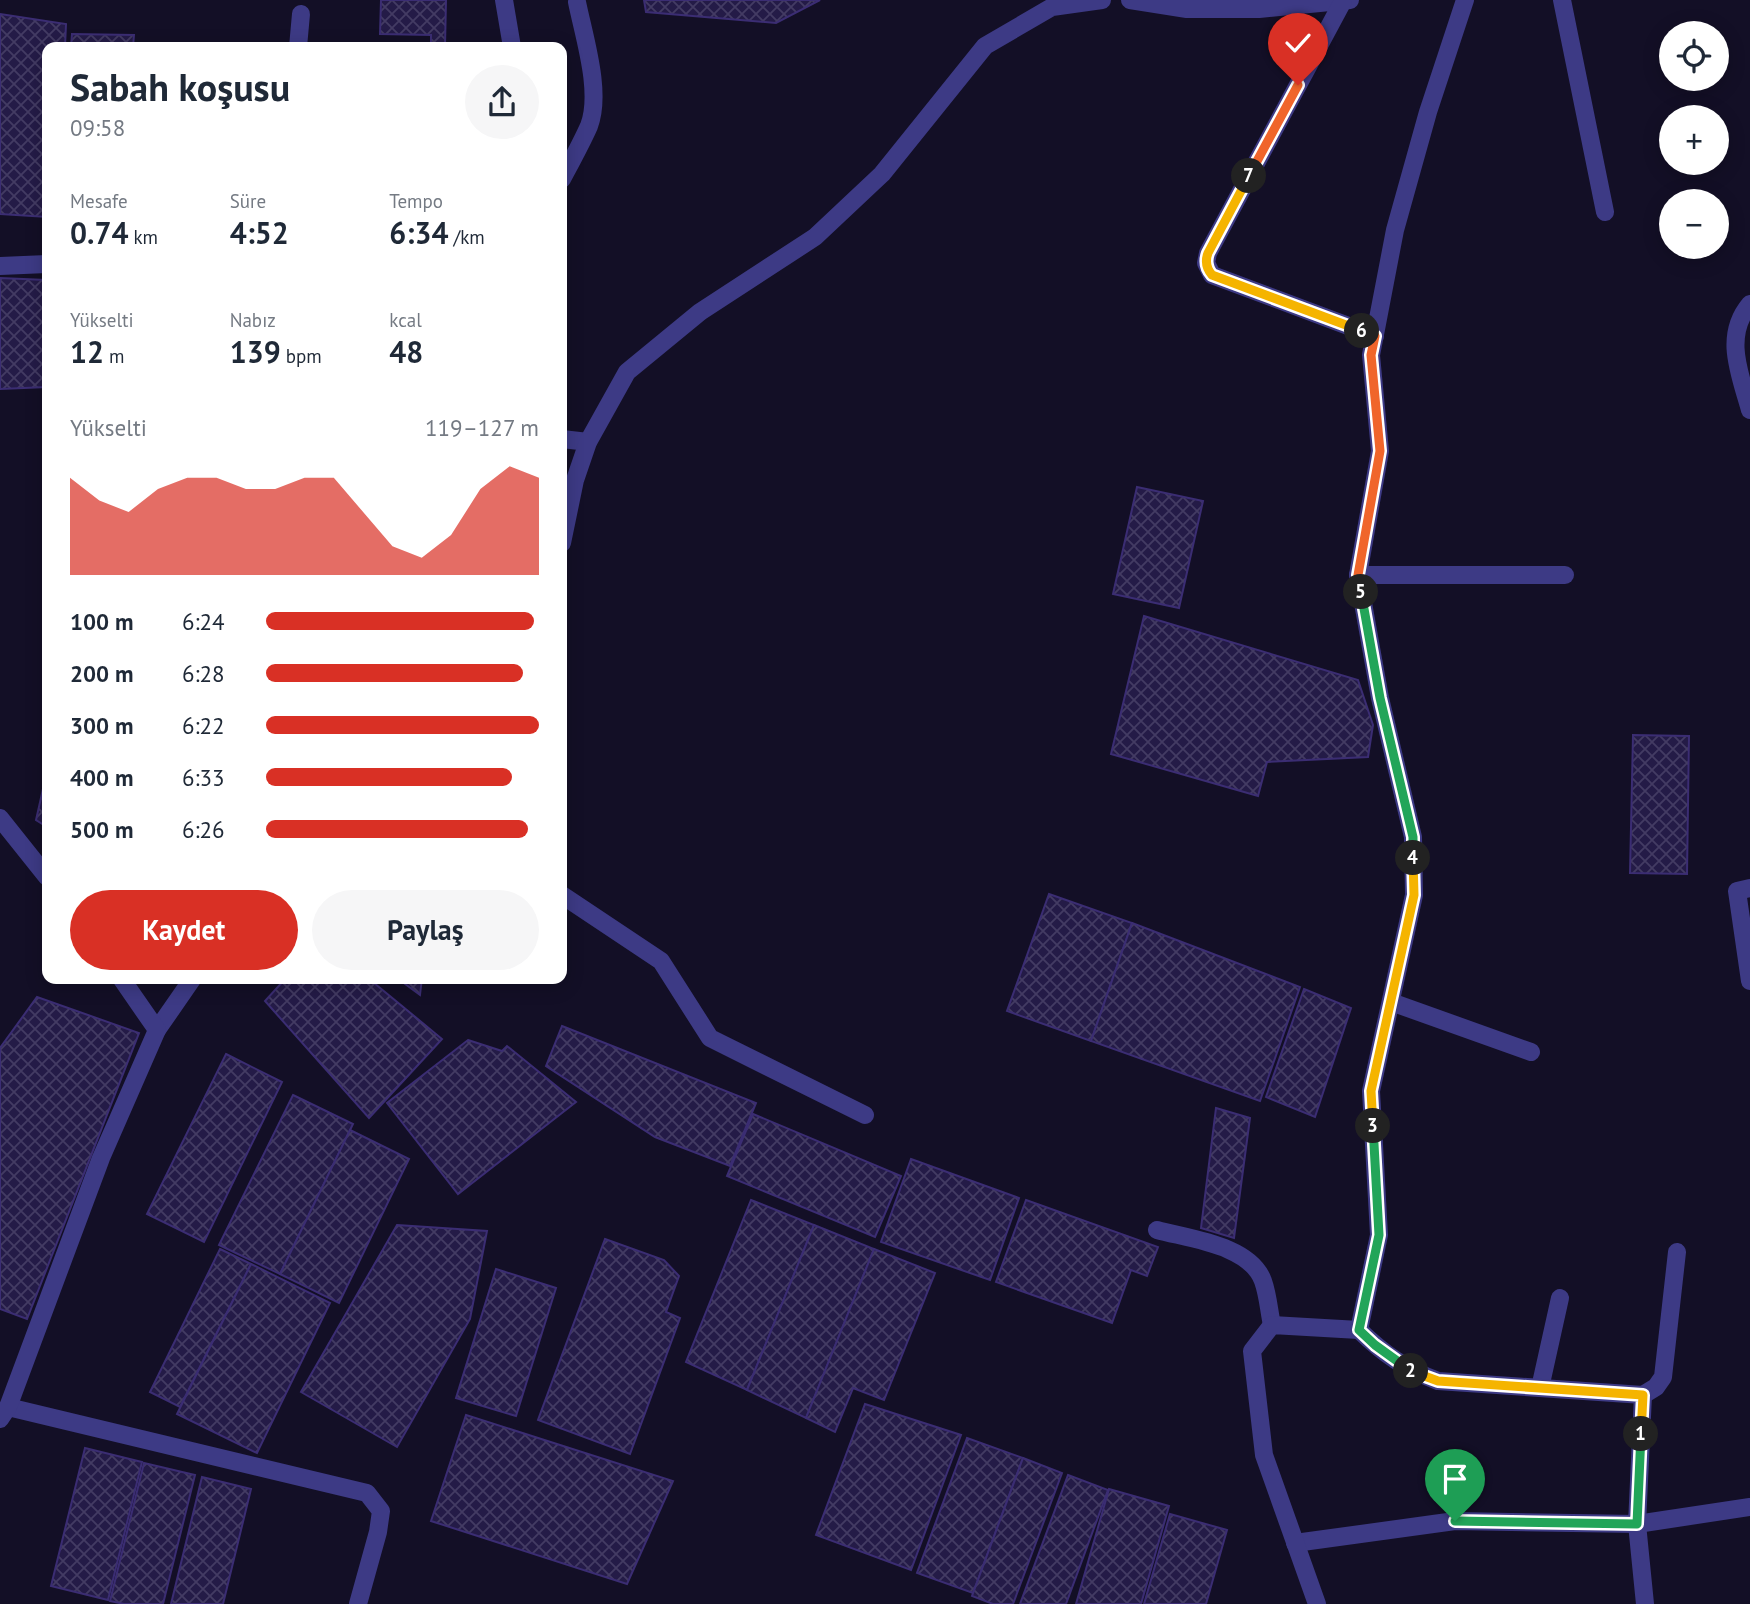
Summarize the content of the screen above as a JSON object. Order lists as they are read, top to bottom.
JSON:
{
  "page": {
    "map_buttons": ["+", "−"],
    "heading": ["Sabah koşusu", "09:58"],
    "pins": [
      "7",
      "6",
      "5",
      "4",
      "3",
      "2",
      "1"
    ],
    "stats": [
      ["Mesafe", "0.74 km"],
      ["Süre", "4:52"],
      ["Tempo", "6:34 /km"],
      ["Yükselti", "12 m"],
      ["Nabız", "139 bpm"],
      ["kcal", "48"]
    ],
    "chart": ["Yükselti", "119–127 m"],
    "list": [
      {
        "name": "100 m",
        "note": "6:24"
      },
      {
        "name": "200 m",
        "note": "6:28"
      },
      {
        "name": "300 m",
        "note": "6:22"
      },
      {
        "name": "400 m",
        "note": "6:33"
      },
      {
        "name": "500 m",
        "note": "6:26"
      }
    ],
    "buttons": ["Kaydet", "Paylaş"]
  }
}
